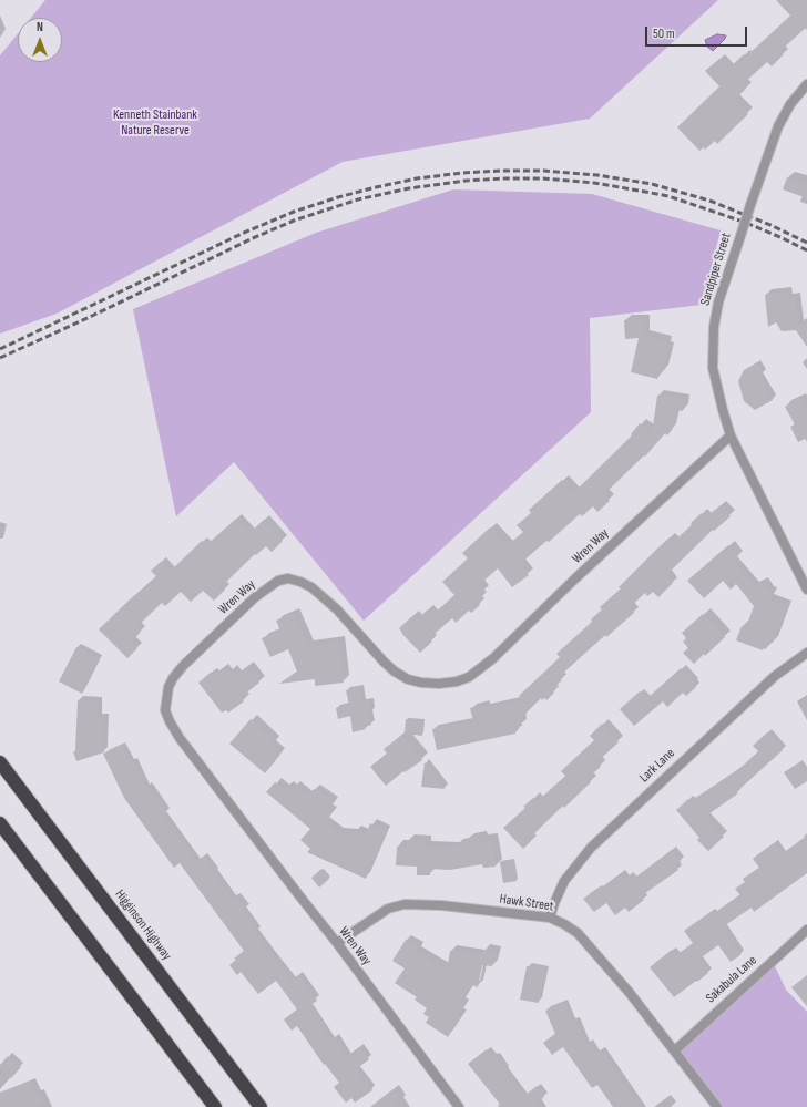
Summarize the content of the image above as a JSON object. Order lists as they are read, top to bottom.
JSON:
{
  "streets": {
    "highway": ["Higginson Highway"],
    "street": [
      "Sandpiper Street",
      "Wren Way",
      "Lark Lane",
      "Hawk Street",
      "Sakabula Lane"
    ]
  },
  "crossings": [
    ["Sandpiper Street", "Wren Way"],
    ["Wren Way", "Hawk Street"],
    ["Lark Lane", "Hawk Street"],
    ["Hawk Street", "Sakabula Lane"]
  ],
  "parks": ["Kenneth Stainbank Nature Reserve"],
  "scale_bar": "50 m",
  "north": "top"
}
